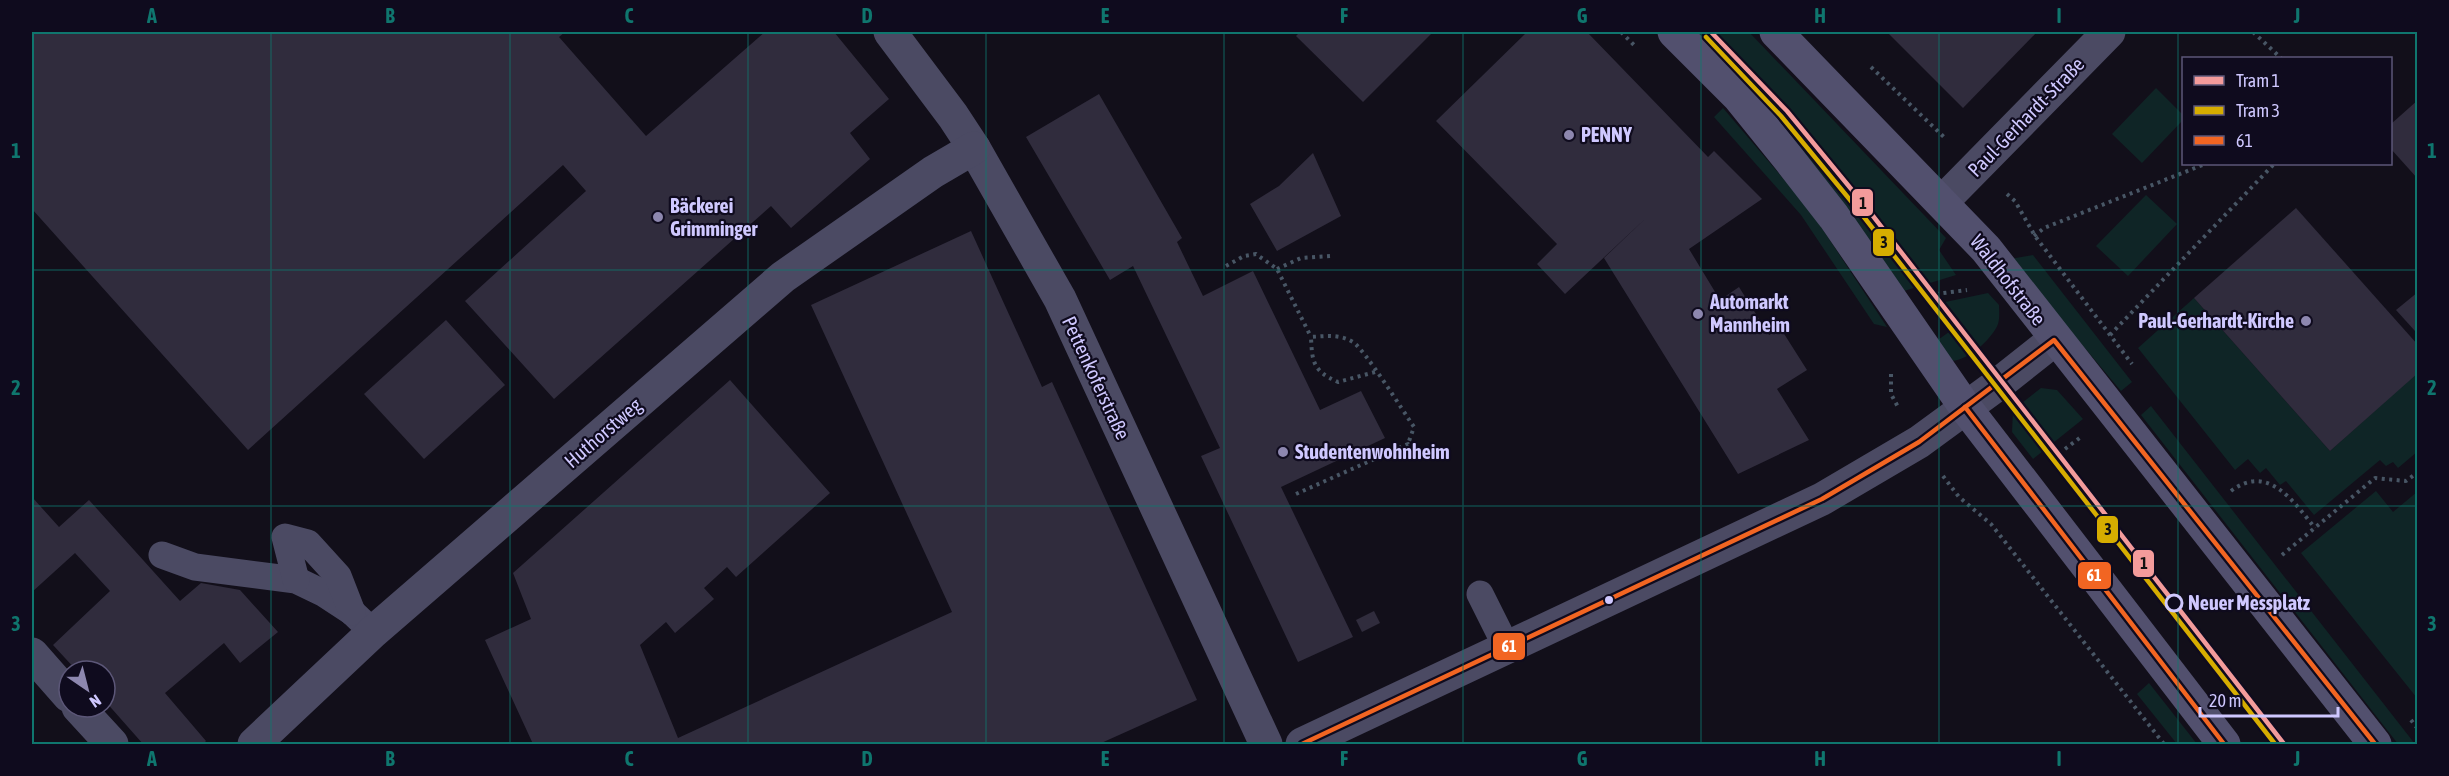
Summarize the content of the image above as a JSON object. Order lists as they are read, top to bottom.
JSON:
{
  "streets": {
    "street": [
      "Paul-Gerhardt-Straße",
      "Waldhofstraße",
      "Pettenkoferstraße",
      "Huthorstweg"
    ]
  },
  "crossings": [
    ["Paul-Gerhardt-Straße", "Waldhofstraße"],
    ["Pettenkoferstraße", "Huthorstweg"]
  ],
  "places": [
    "PENNY",
    "Bäckerei Grimminger",
    "Automarkt Mannheim",
    "Paul-Gerhardt-Kirche",
    "Studentenwohnheim",
    "Neuer Messplatz"
  ],
  "lines": ["tram line 1", "tram line 3", "transit line 61"],
  "legend": ["Tram 1", "Tram 3", "61"],
  "scale_bar": "20 m",
  "north": "bottom right",
  "grid": {
    "columns": [
      "A",
      "B",
      "C",
      "D",
      "E",
      "F",
      "G",
      "H",
      "I",
      "J"
    ],
    "rows": ["1", "2", "3"]
  }
}
